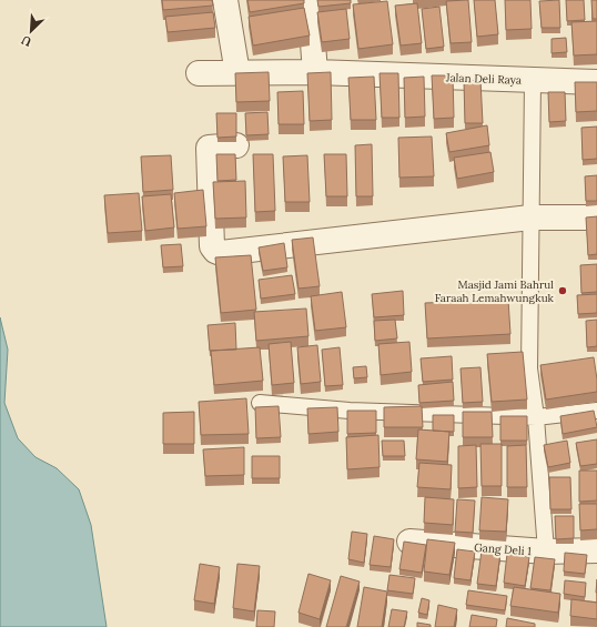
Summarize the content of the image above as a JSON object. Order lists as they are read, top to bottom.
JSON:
{
  "streets": {
    "street": ["Jalan Deli Raya", "Gang Deli 1"]
  },
  "places": ["Masjid Jami Bahrul Faraah Lemahwungkuk"],
  "north": "bottom left"
}
